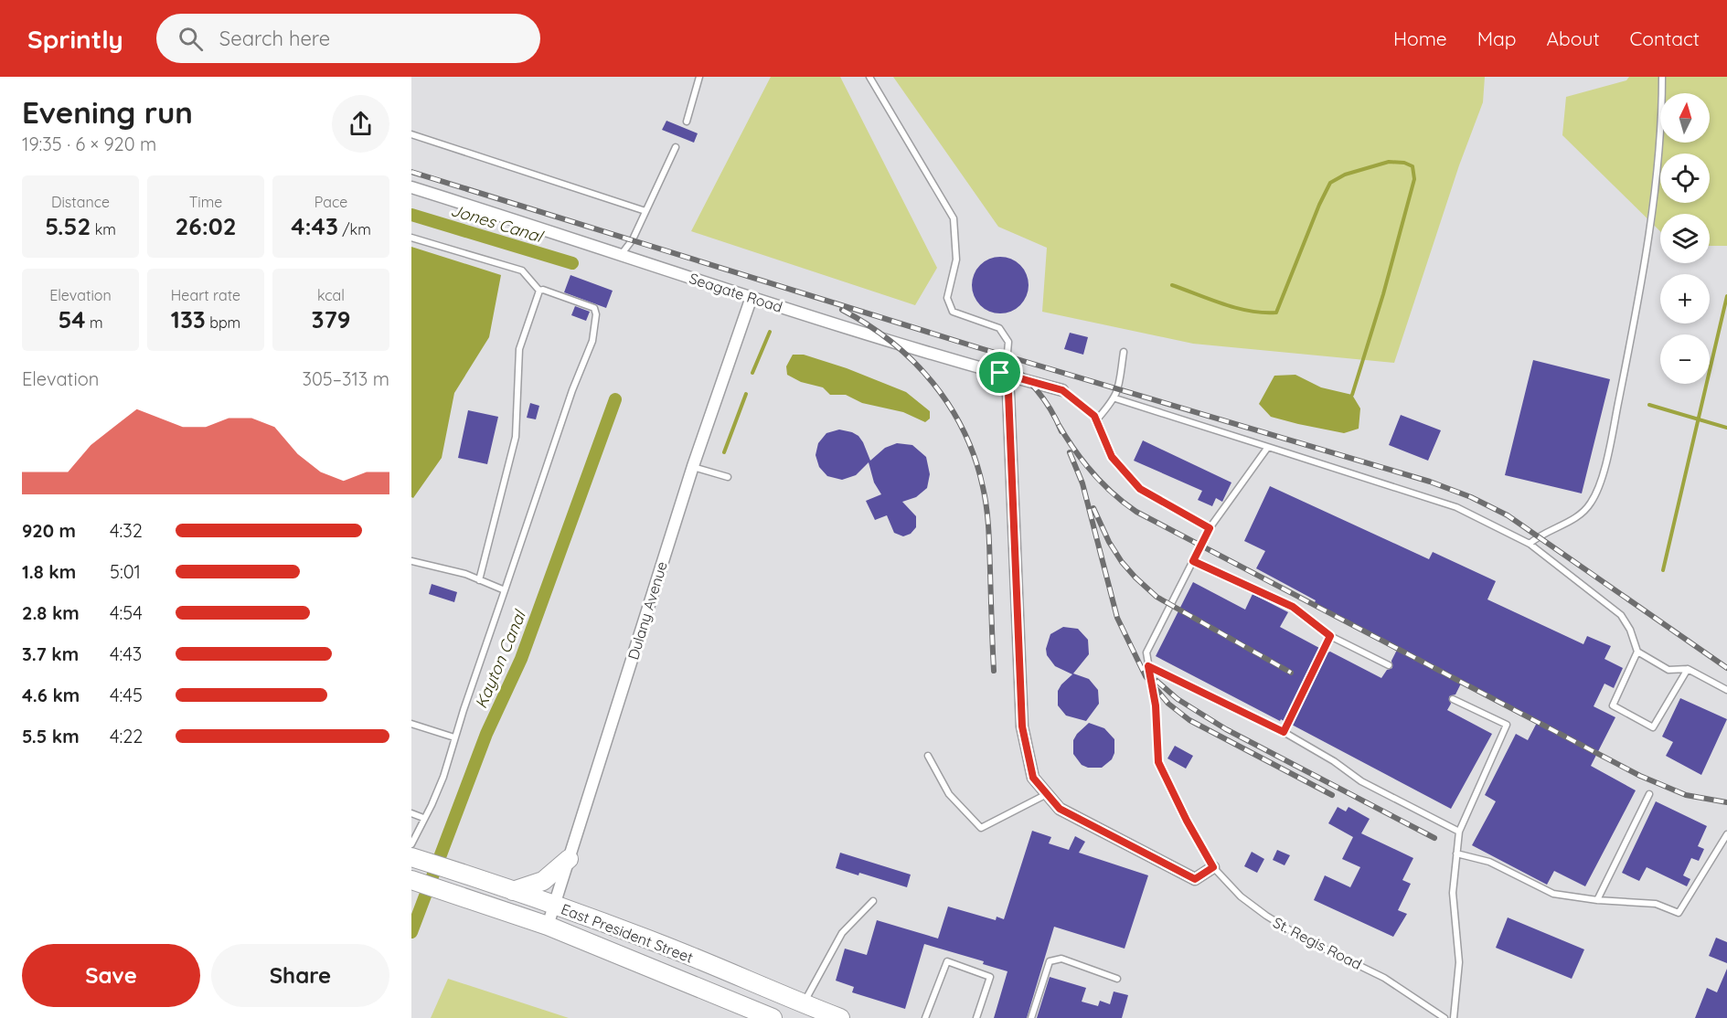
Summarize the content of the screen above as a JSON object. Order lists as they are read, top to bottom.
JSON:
{
  "streets": {
    "main road": ["East President Street"],
    "street": ["Seagate Road", "Dulany Avenue"],
    "lane": ["St. Regis Road"]
  },
  "crossings": [
    ["Seagate Road", "Dulany Avenue"],
    ["Dulany Avenue", "East President Street"]
  ],
  "water": ["Jones Canal", "Kayton Canal"],
  "north": "top",
  "page": {
    "header": "Sprintly",
    "search": "Search here",
    "nav": [
      "Home",
      "Map",
      "About",
      "Contact"
    ],
    "heading": ["Evening run", "19:35 · 6 × 920 m"],
    "map_buttons": ["+", "−"],
    "stats": [
      ["Distance", "5.52 km"],
      ["Time", "26:02"],
      ["Pace", "4:43 /km"],
      ["Elevation", "54 m"],
      ["Heart rate", "133 bpm"],
      ["kcal", "379"]
    ],
    "chart": ["Elevation", "305–313 m"],
    "list": [
      {
        "name": "920 m",
        "note": "4:32"
      },
      {
        "name": "1.8 km",
        "note": "5:01"
      },
      {
        "name": "2.8 km",
        "note": "4:54"
      },
      {
        "name": "3.7 km",
        "note": "4:43"
      },
      {
        "name": "4.6 km",
        "note": "4:45"
      },
      {
        "name": "5.5 km",
        "note": "4:22"
      }
    ],
    "buttons": ["Save", "Share"]
  }
}
